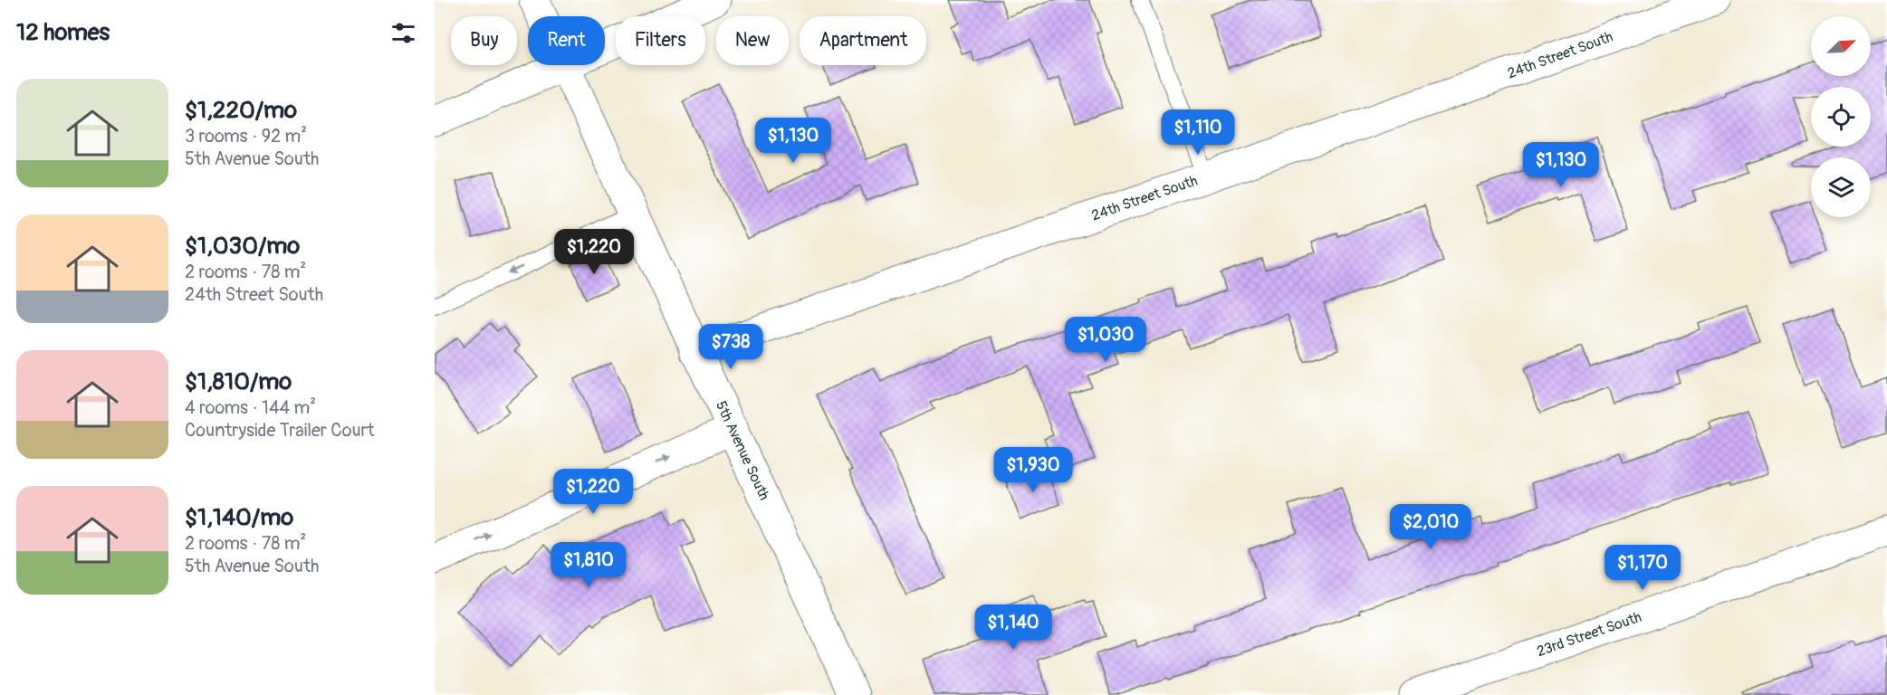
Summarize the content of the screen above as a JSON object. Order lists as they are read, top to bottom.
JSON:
{
  "streets": {
    "street": ["24th Street South", "5th Avenue South", "23rd Street South"]
  },
  "crossings": [
    ["24th Street South", "5th Avenue South"]
  ],
  "north": "top right",
  "page": {
    "heading": "12 homes",
    "chip": [
      "Buy",
      "Rent",
      "Filters",
      "New",
      "Apartment"
    ],
    "list": [
      {
        "name": "$1,220/mo",
        "note": "3 rooms · 92 m² · 5th Avenue South"
      },
      {
        "name": "$1,030/mo",
        "note": "2 rooms · 78 m² · 24th Street South"
      },
      {
        "name": "$1,810/mo",
        "note": "4 rooms · 144 m² · Countryside Trailer Court"
      },
      {
        "name": "$1,140/mo",
        "note": "2 rooms · 78 m² · 5th Avenue South"
      }
    ],
    "price": [
      "$1,110",
      "$1,130",
      "$1,130",
      "$1,220",
      "$1,030",
      "$738",
      "$1,930",
      "$1,220",
      "$2,010",
      "$1,810",
      "$1,170",
      "$1,140"
    ]
  }
}
